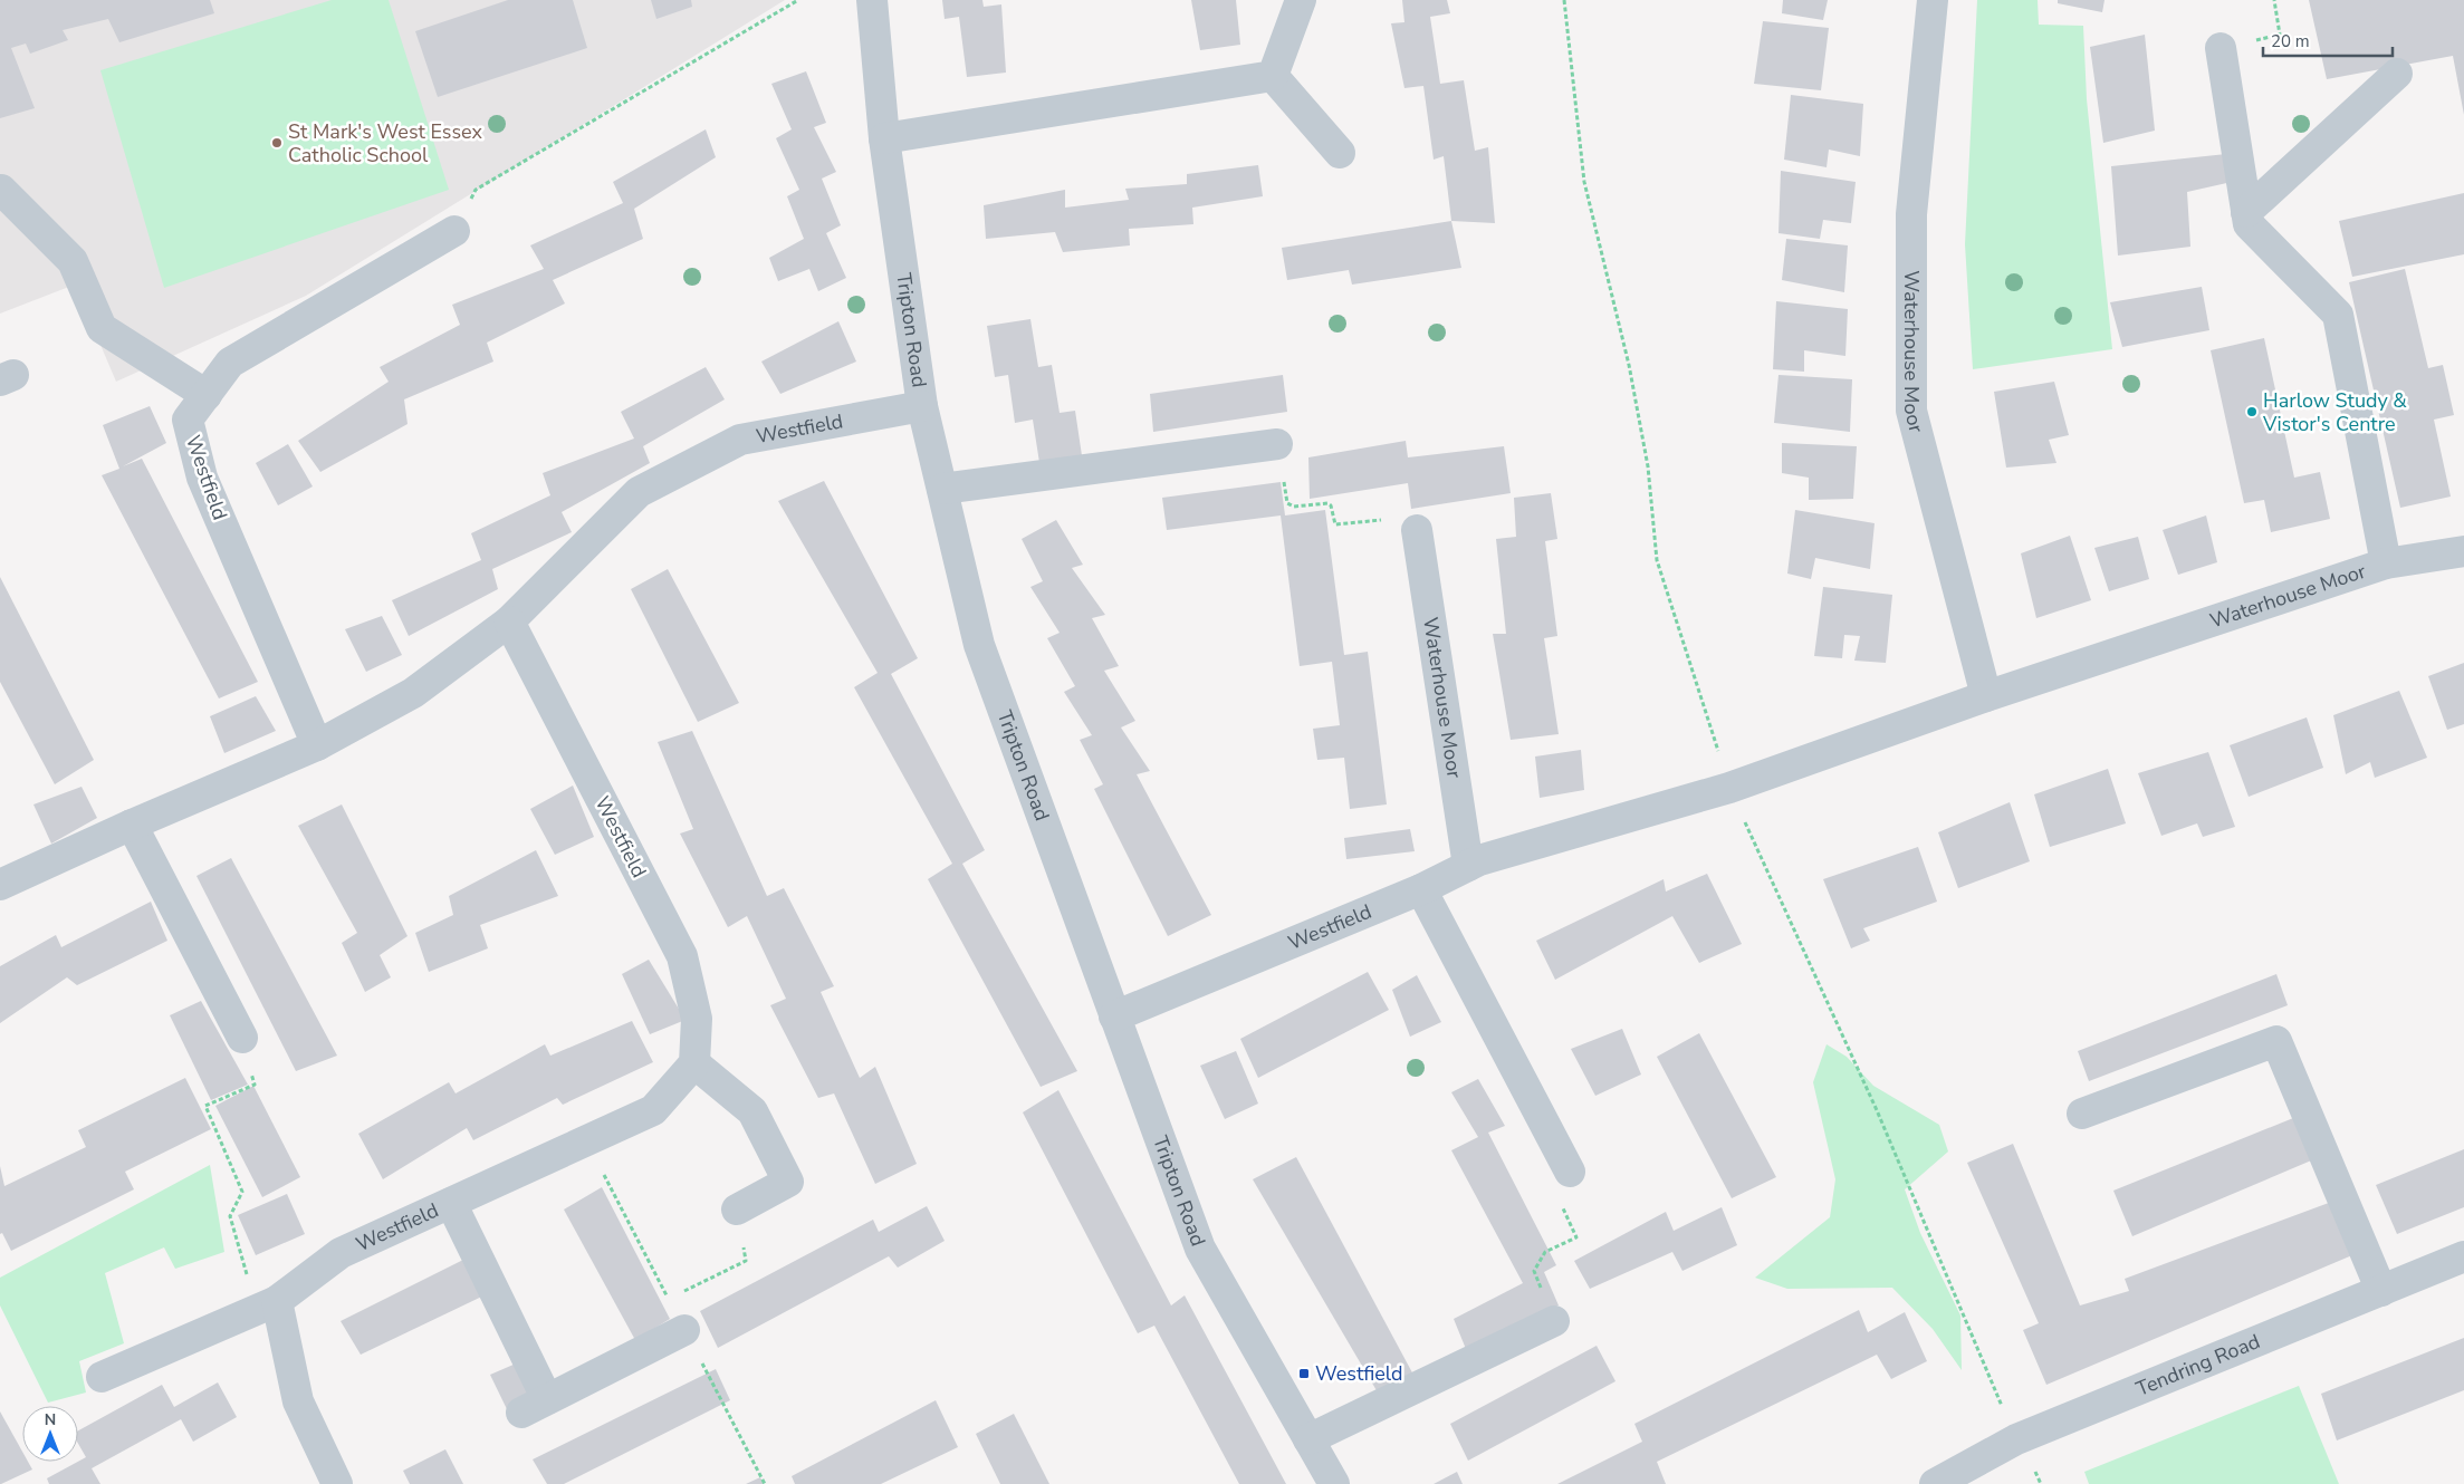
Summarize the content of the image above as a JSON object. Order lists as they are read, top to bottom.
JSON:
{
  "streets": {
    "street": [
      "Tripton Road",
      "Waterhouse Moor",
      "Westfield",
      "Tendring Road"
    ]
  },
  "crossings": [
    ["Tripton Road", "Westfield"],
    ["Waterhouse Moor", "Westfield"]
  ],
  "places": {
    "other": ["St Mark's West Essex Catholic School", "Harlow Study & Vistor's Centre"],
    "transit": ["Westfield"]
  },
  "scale_bar": "20 m",
  "north": "top"
}
